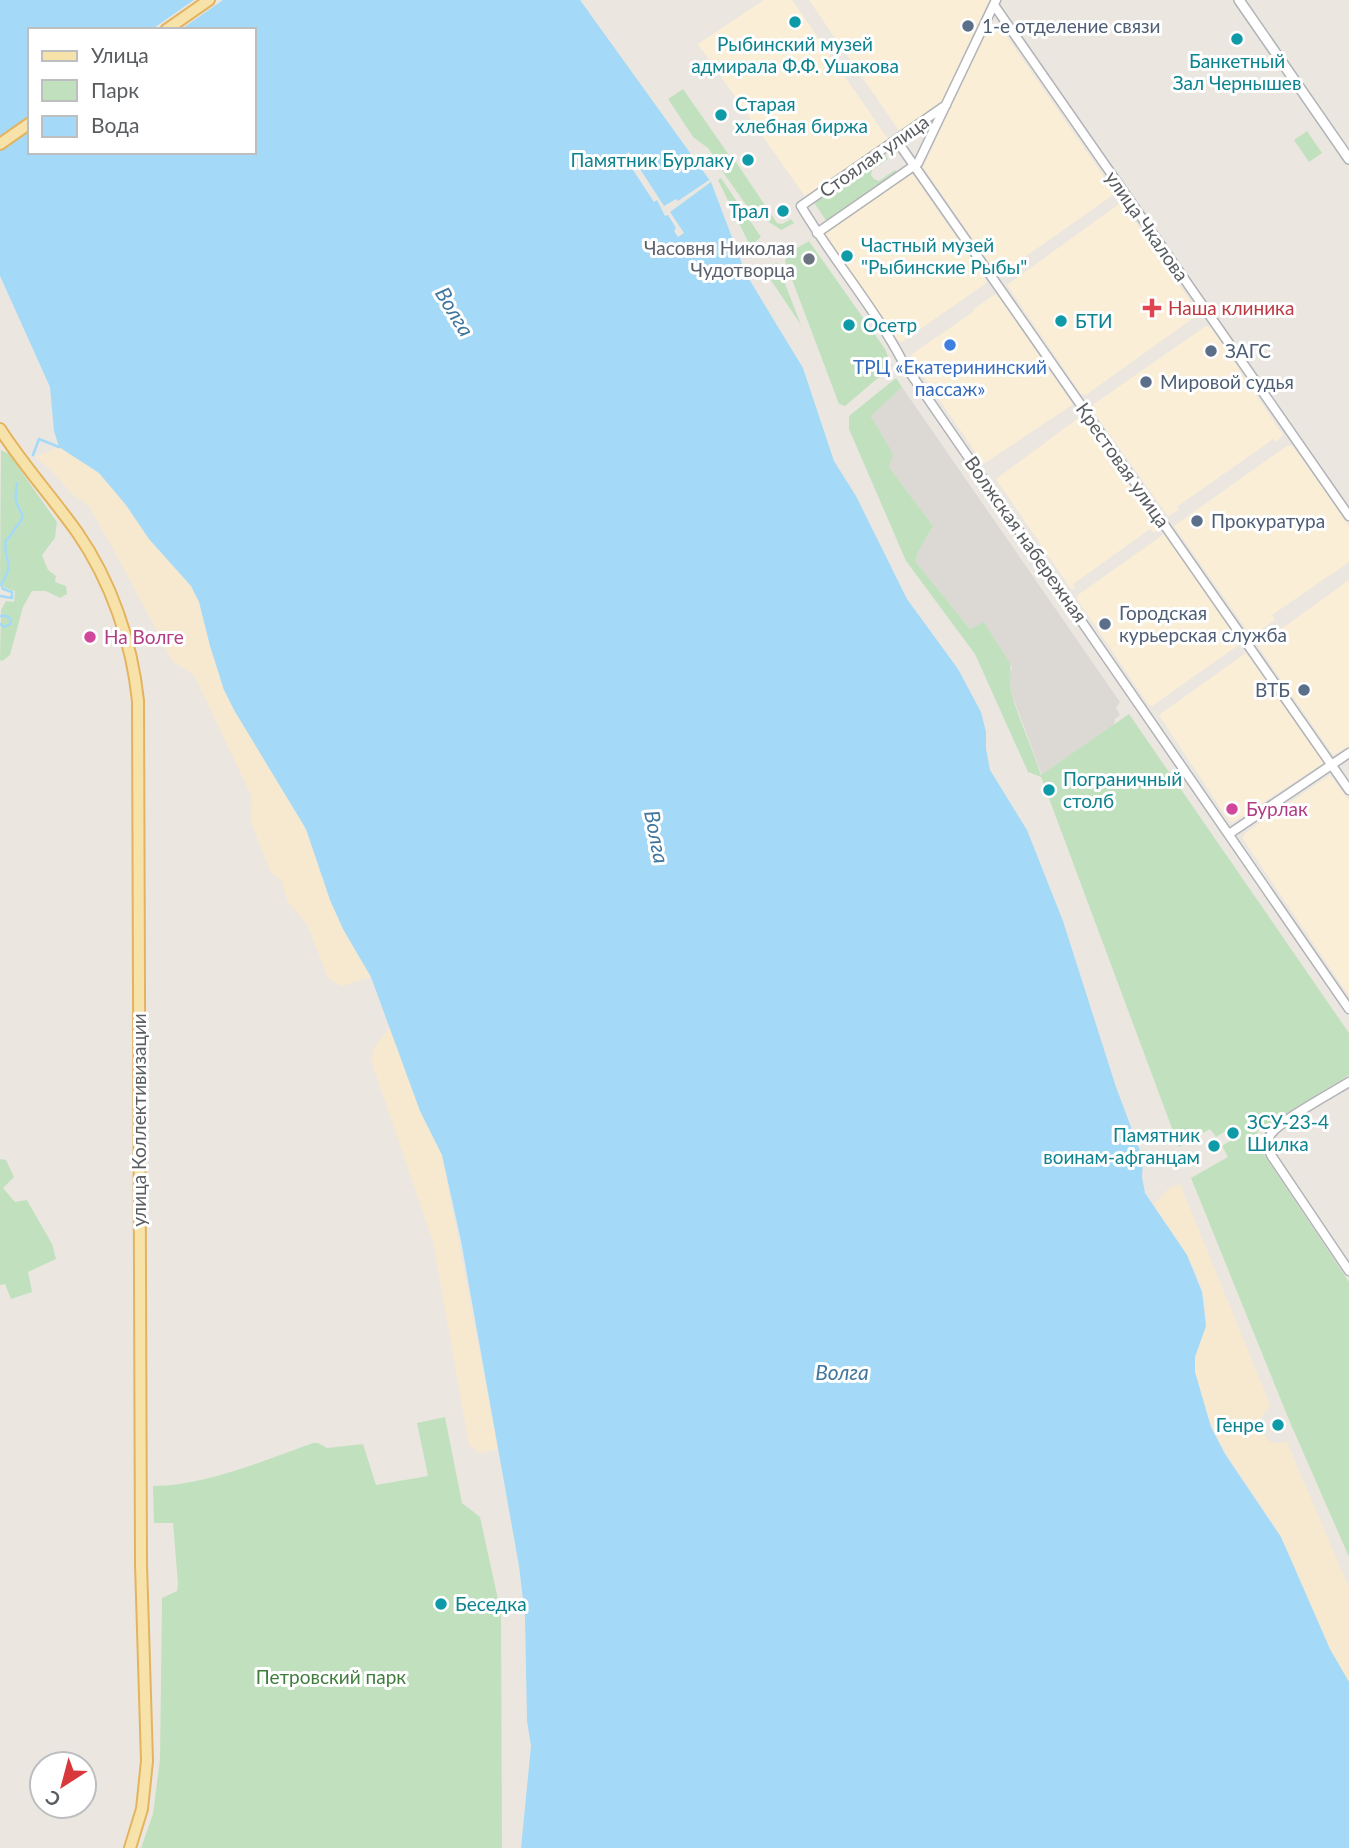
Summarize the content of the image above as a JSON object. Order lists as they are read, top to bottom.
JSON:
{
  "streets": {
    "main road": ["улица Коллективизации"],
    "street": [
      "Стоялая улица",
      "улица Чкалова",
      "Крестовая улица",
      "Волжская набережная"
    ]
  },
  "crossings": [
    ["Стоялая улица", "улица Чкалова"],
    ["Стоялая улица", "Крестовая улица"],
    ["Стоялая улица", "Волжская набережная"]
  ],
  "water": ["Волга"],
  "parks": ["Петровский парк"],
  "places": {
    "other": [
      "Рыбинский музей адмирала Ф.Ф. Ушакова",
      "1-е отделение связи",
      "Банкетный Зал Чернышев",
      "Старая хлебная биржа",
      "Памятник Бурлаку",
      "Трал",
      "Частный музей \"Рыбинские Рыбы\"",
      "Часовня Николая Чудотворца",
      "БТИ",
      "Осетр",
      "ТРЦ «Екатерининский пассаж»",
      "ЗАГС",
      "Мировой судья",
      "Прокуратура",
      "Городская курьерская служба",
      "На Волге",
      "ВТБ",
      "Пограничный столб",
      "Бурлак",
      "ЗСУ-23-4 Шилка",
      "Памятник воинам-афганцам",
      "Генре",
      "Беседка"
    ],
    "health": ["Наша клиника"]
  },
  "legend": ["Улица", "Парк", "Вода"],
  "north": "bottom left"
}
